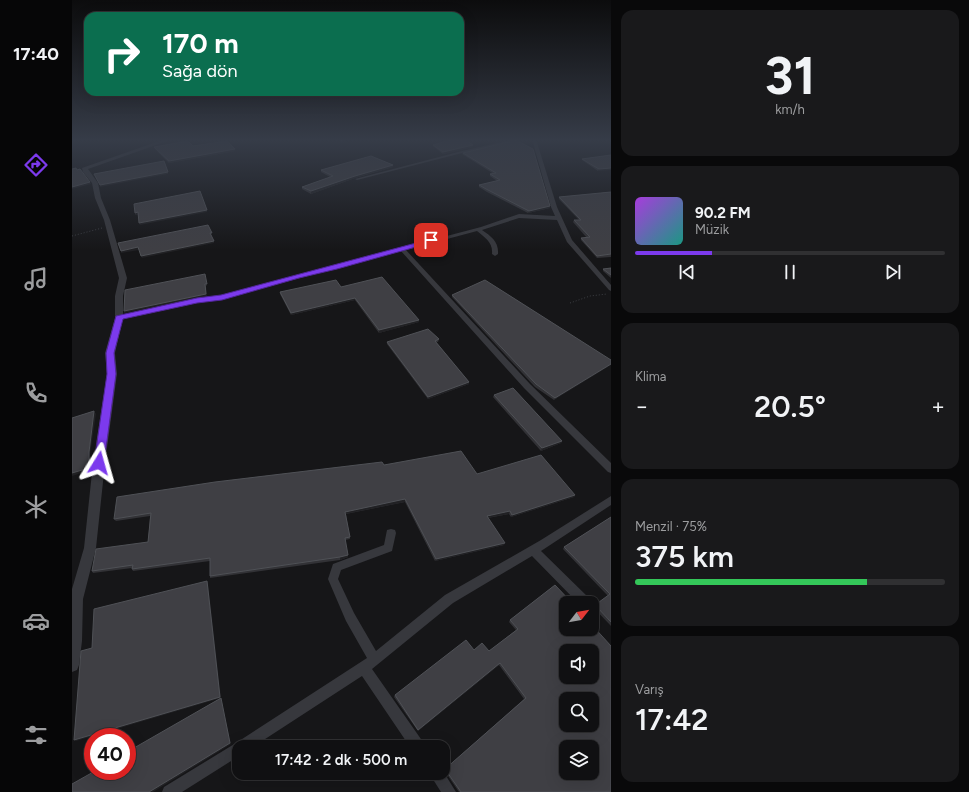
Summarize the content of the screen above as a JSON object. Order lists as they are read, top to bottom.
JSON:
{
  "north": "top right",
  "page": {
    "tabs": "17:40",
    "tile": [
      ["31", "km/h"],
      "Klima",
      ["Menzil · 75%", "375 km"],
      ["Varış", "17:42"]
    ],
    "turn": ["170 m", "Sağa dön"],
    "song": ["90.2 FM", "Müzik"],
    "heat": ["−", "20.5°", "+"],
    "limit": "40",
    "trip": "17:42 · 2 dk · 500 m"
  }
}
